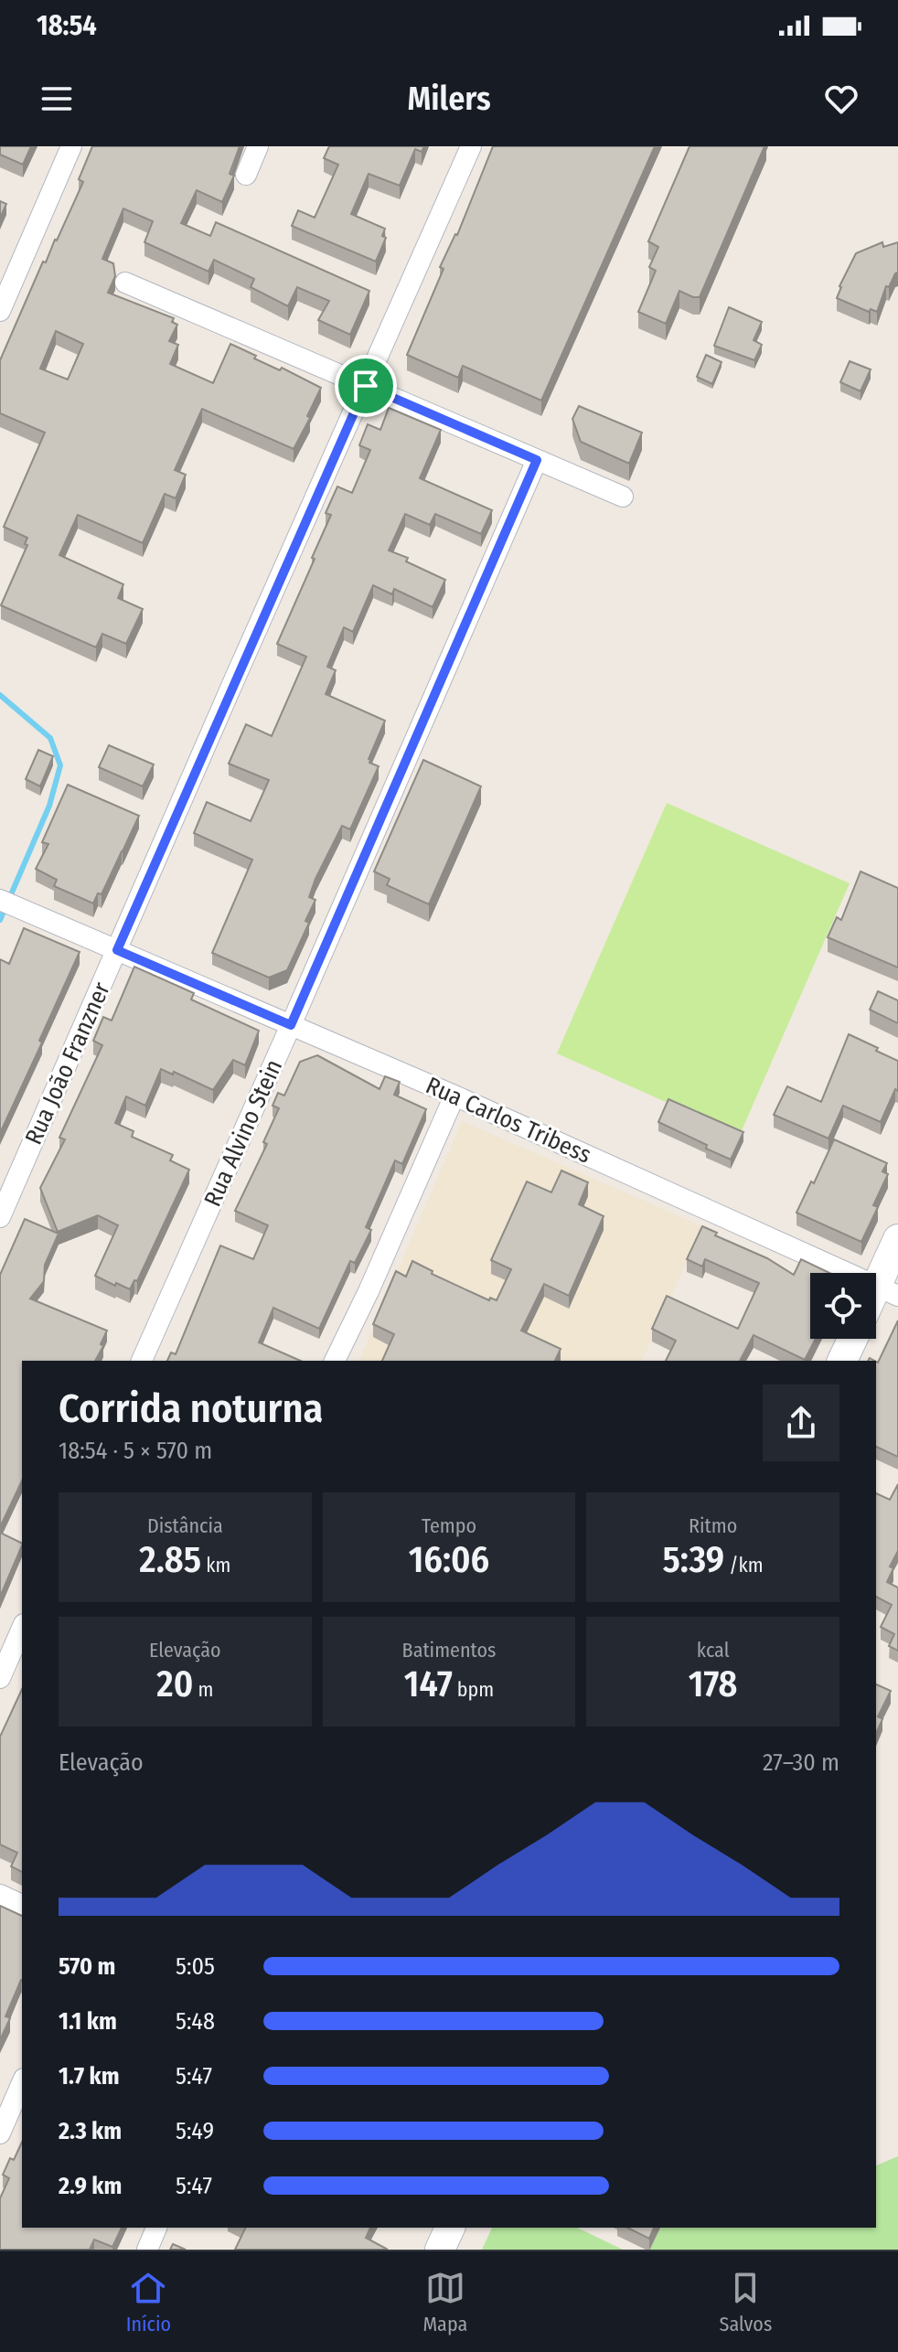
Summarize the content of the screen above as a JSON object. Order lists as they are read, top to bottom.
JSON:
{
  "streets": {
    "street": ["Rua João Franzner", "Rua Carlos Tribess", "Rua Alvino Stein"]
  },
  "crossings": [
    ["Rua João Franzner", "Rua Carlos Tribess"],
    ["Rua Carlos Tribess", "Rua Alvino Stein"]
  ],
  "page": {
    "status": "18:54",
    "header": "Milers",
    "heading": ["Corrida noturna", "18:54 · 5 × 570 m"],
    "stats": [
      ["Distância", "2.85 km"],
      ["Tempo", "16:06"],
      ["Ritmo", "5:39 /km"],
      ["Elevação", "20 m"],
      ["Batimentos", "147 bpm"],
      ["kcal", "178"]
    ],
    "chart": ["Elevação", "27–30 m"],
    "list": [
      {
        "name": "570 m",
        "note": "5:05"
      },
      {
        "name": "1.1 km",
        "note": "5:48"
      },
      {
        "name": "1.7 km",
        "note": "5:47"
      },
      {
        "name": "2.3 km",
        "note": "5:49"
      },
      {
        "name": "2.9 km",
        "note": "5:47"
      }
    ],
    "tabs": ["Início", "Mapa", "Salvos"]
  }
}
